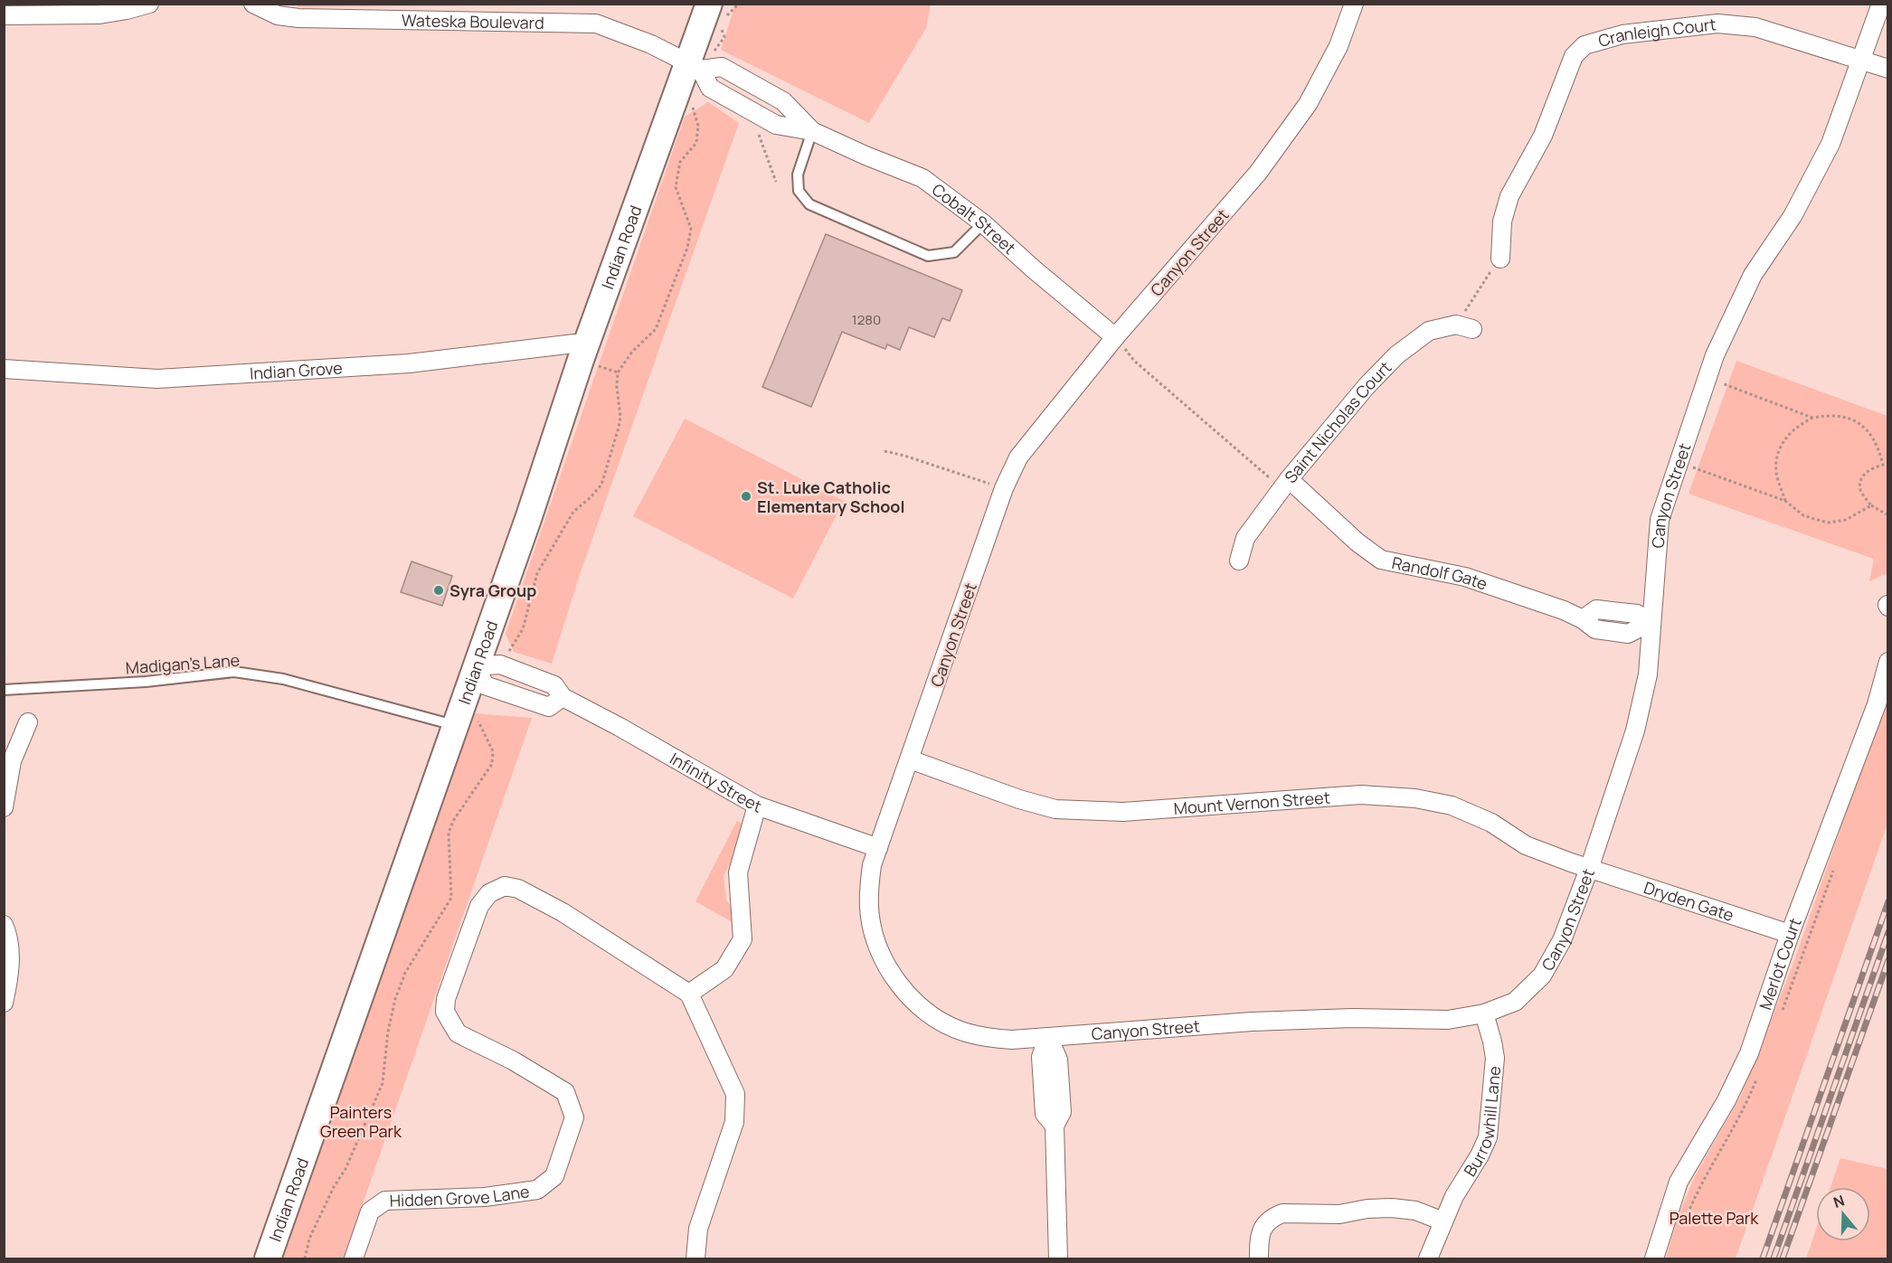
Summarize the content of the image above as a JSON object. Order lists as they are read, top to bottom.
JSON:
{
  "streets": {
    "street": [
      "Wateska Boulevard",
      "Cranleigh Court",
      "Cobalt Street",
      "Indian Road",
      "Canyon Street",
      "Indian Grove",
      "Saint Nicholas Court",
      "Randolf Gate",
      "Infinity Street",
      "Mount Vernon Street",
      "Dryden Gate",
      "Merlot Court",
      "Burrowhill Lane",
      "Hidden Grove Lane"
    ],
    "lane": ["Madigan's Lane"]
  },
  "crossings": [
    ["Wateska Boulevard", "Cobalt Street"],
    ["Wateska Boulevard", "Indian Road"],
    ["Cranleigh Court", "Canyon Street"],
    ["Cobalt Street", "Indian Road"],
    ["Cobalt Street", "Canyon Street"],
    ["Indian Road", "Indian Grove"],
    ["Indian Road", "Madigan's Lane"],
    ["Indian Road", "Infinity Street"],
    ["Canyon Street", "Randolf Gate"],
    ["Canyon Street", "Infinity Street"],
    ["Canyon Street", "Mount Vernon Street"],
    ["Canyon Street", "Dryden Gate"],
    ["Canyon Street", "Burrowhill Lane"],
    ["Saint Nicholas Court", "Randolf Gate"],
    ["Mount Vernon Street", "Dryden Gate"],
    ["Dryden Gate", "Merlot Court"]
  ],
  "parks": ["Painters Green Park", "Palette Park"],
  "places": ["St. Luke Catholic Elementary School", "Syra Group"],
  "house_numbers": ["1280"],
  "north": "top"
}
